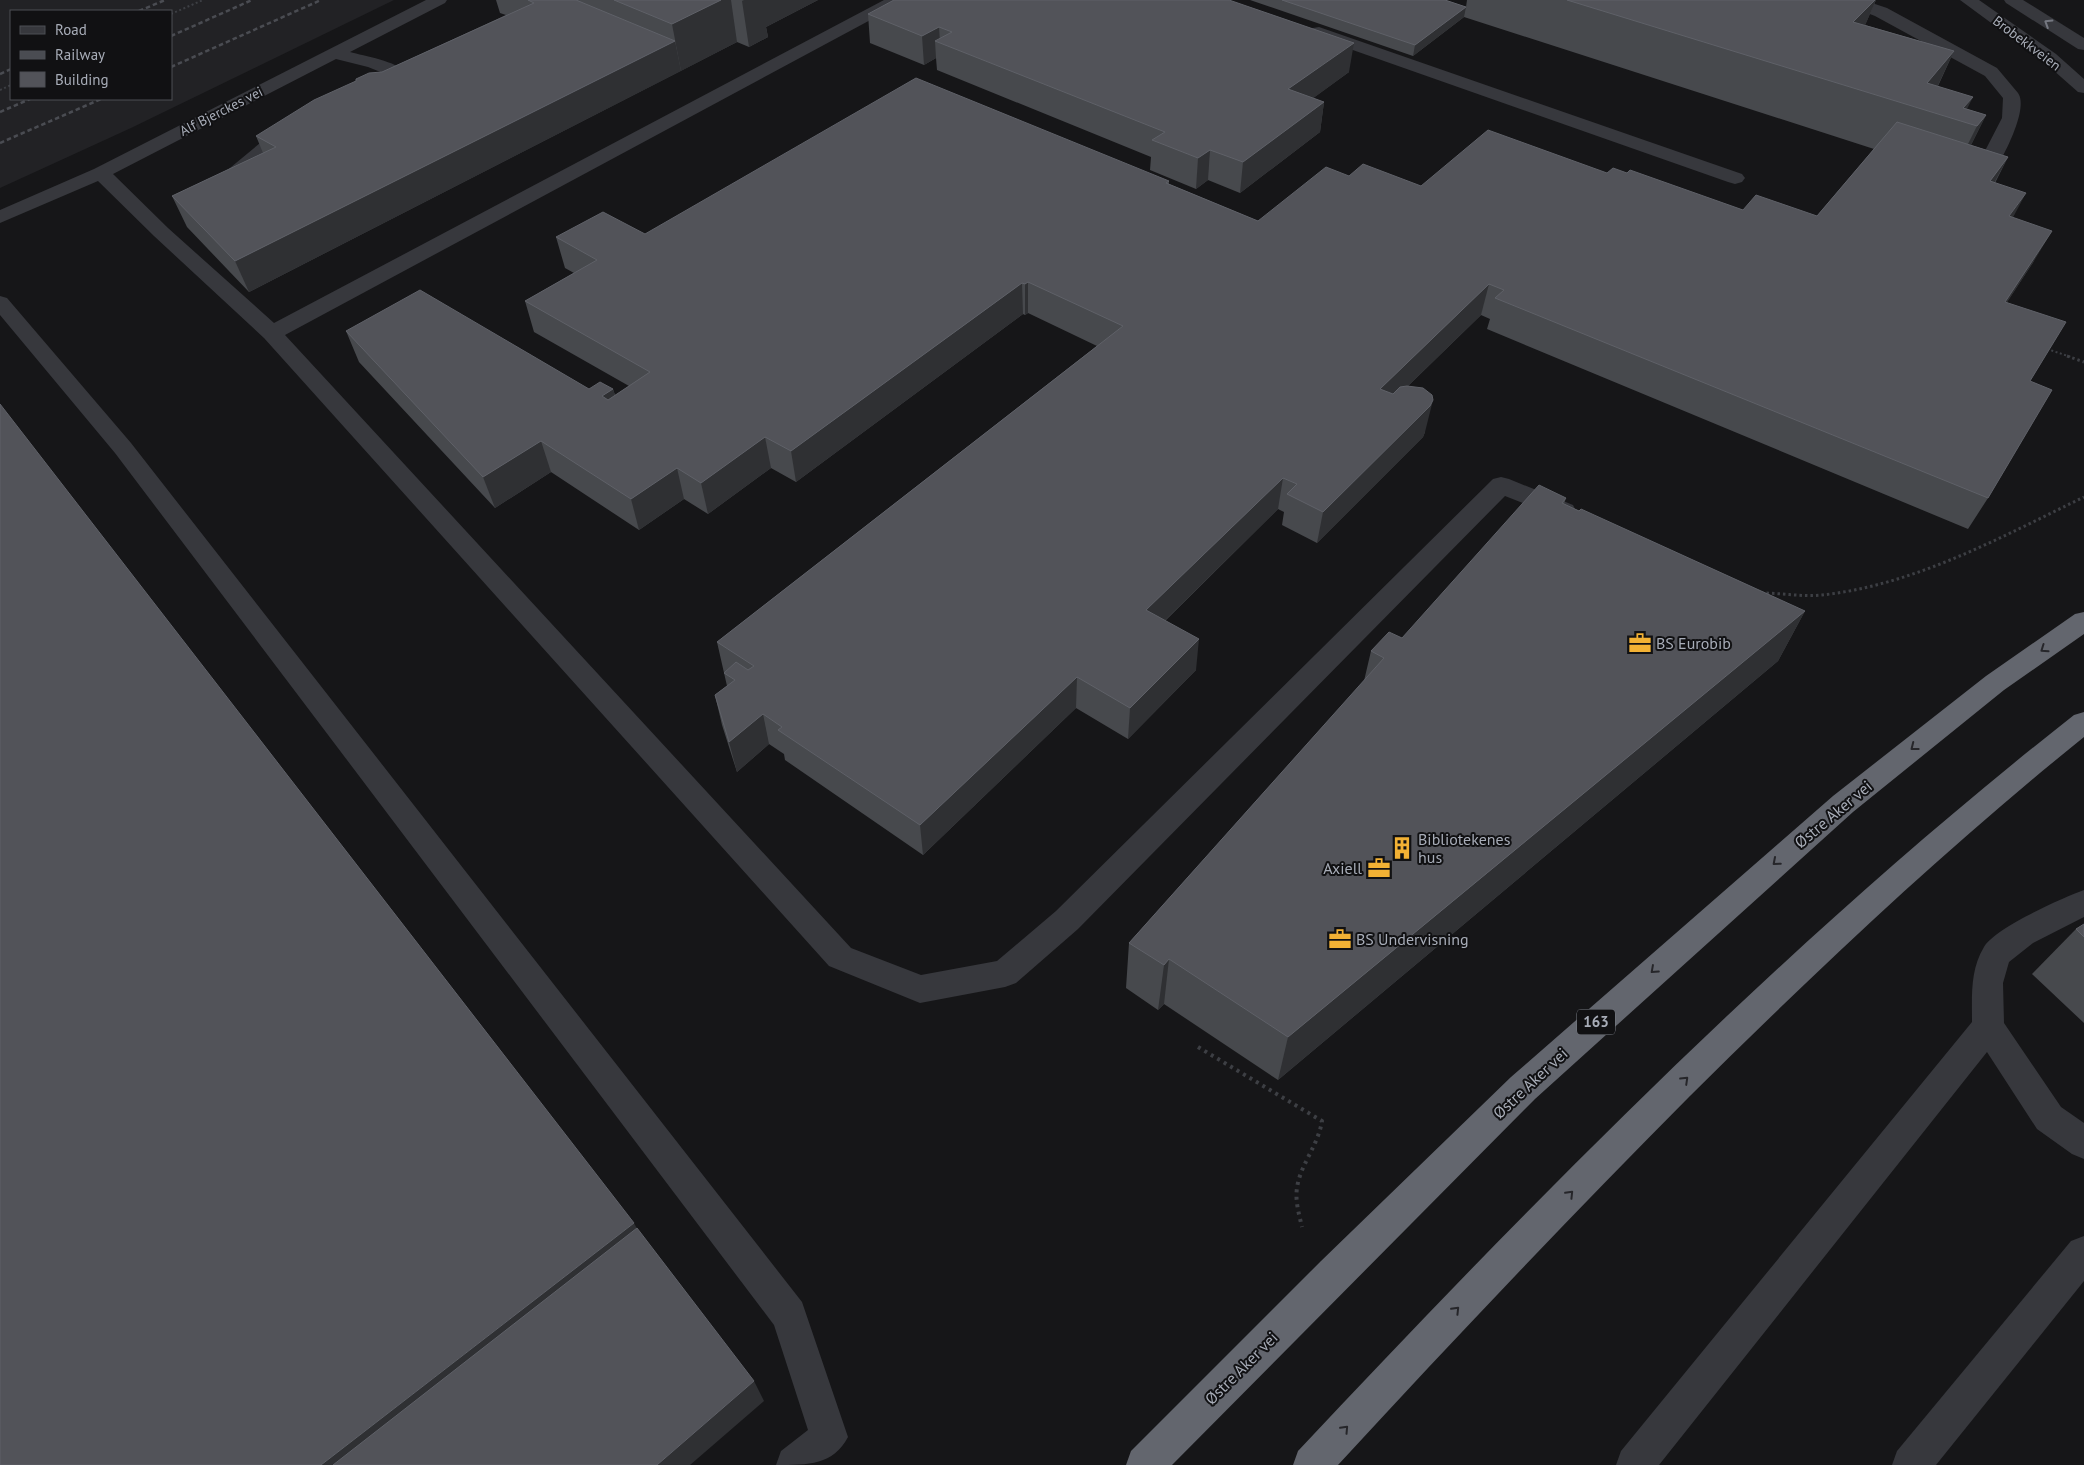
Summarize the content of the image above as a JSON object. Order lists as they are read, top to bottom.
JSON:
{
  "streets": {
    "highway": ["Østre Aker vei", "163"],
    "street": ["Brobekkveien", "Alf Bjerckes vei"]
  },
  "places": {
    "office": ["BS Eurobib", "Axiell", "BS Undervisning"],
    "building": ["Bibliotekenes hus"]
  },
  "legend": ["Road", "Railway", "Building"]
}
